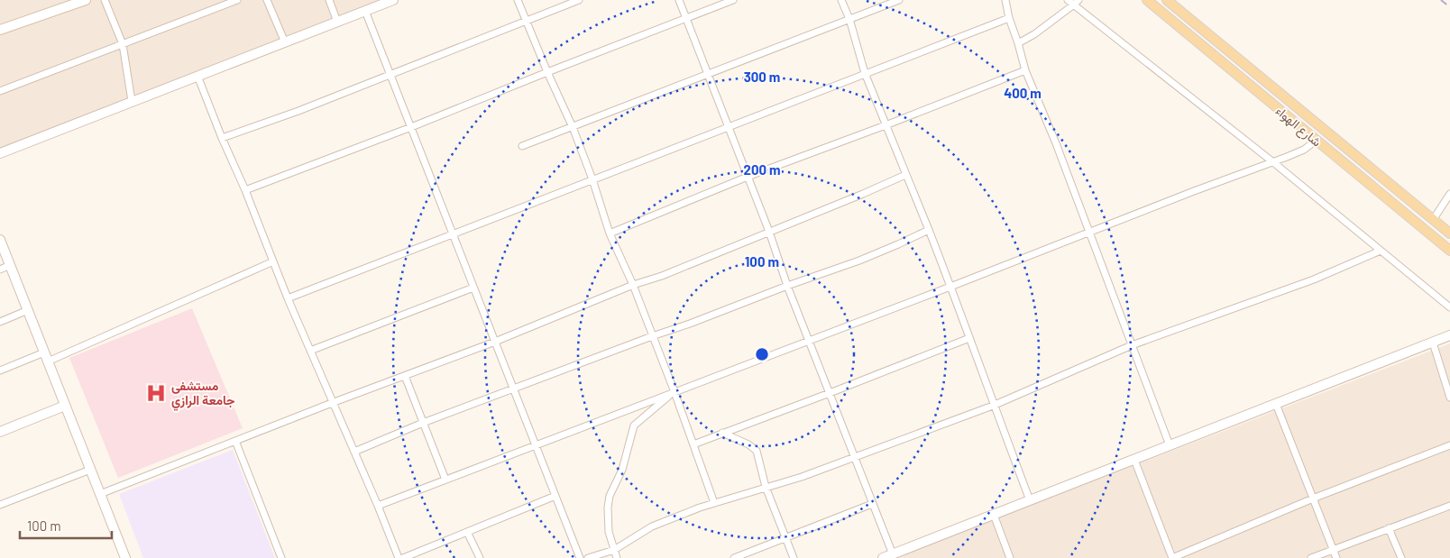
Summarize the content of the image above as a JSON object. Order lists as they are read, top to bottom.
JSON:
{
  "streets": {
    "main road": ["شارع الهواء"]
  },
  "places": {
    "hospital": ["مستشفى جامعة الرازي"]
  },
  "scale_bar": "100 m",
  "rings": [
    "300 m",
    "400 m",
    "200 m",
    "100 m"
  ]
}
